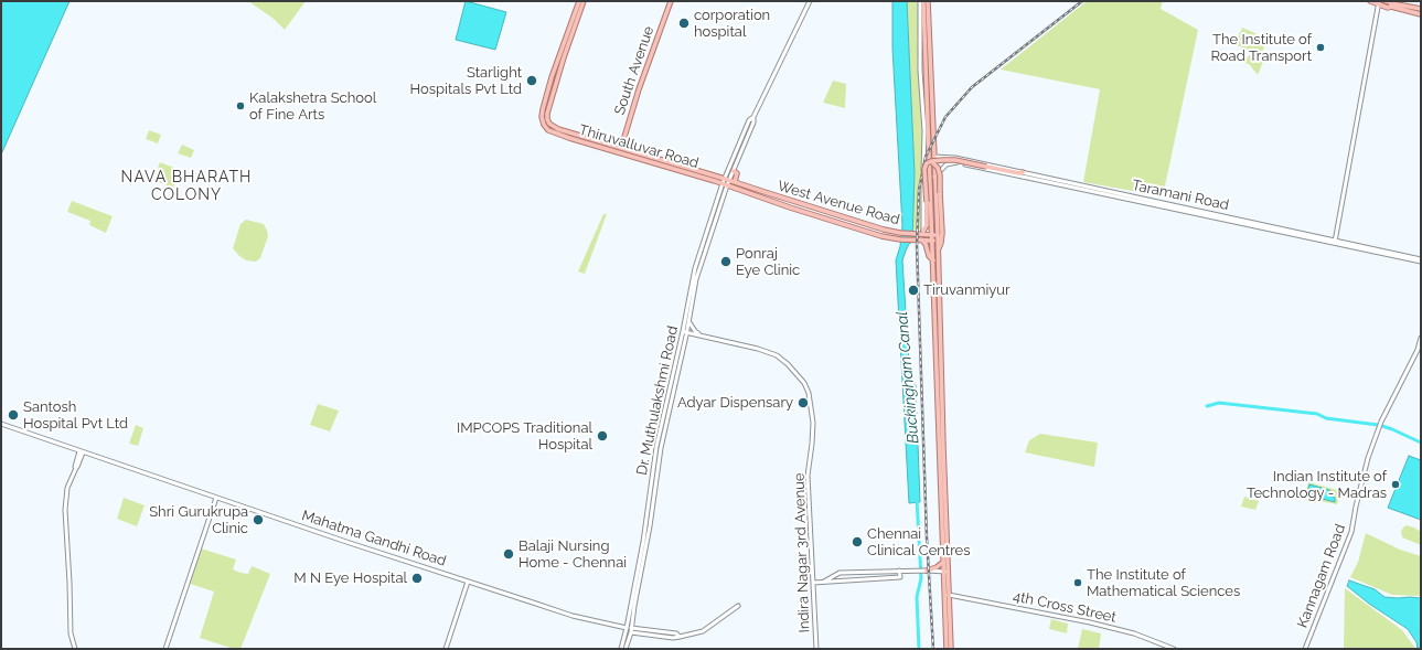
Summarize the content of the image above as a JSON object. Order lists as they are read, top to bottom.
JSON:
{
  "streets": {
    "main road": ["South Avenue", "Thiruvalluvar Road", "West Avenue Road"],
    "street": [
      "Taramani Road",
      "Dr. Muthulakshmi Road",
      "Mahatma Gandhi Road",
      "Indira Nagar 3rd Avenue",
      "Kannagam Road",
      "4th Cross Street"
    ]
  },
  "crossings": [
    ["South Avenue", "Thiruvalluvar Road"],
    ["Thiruvalluvar Road", "West Avenue Road"],
    ["Thiruvalluvar Road", "Dr. Muthulakshmi Road"],
    ["West Avenue Road", "Dr. Muthulakshmi Road"],
    ["Dr. Muthulakshmi Road", "Mahatma Gandhi Road"],
    ["Dr. Muthulakshmi Road", "Indira Nagar 3rd Avenue"]
  ],
  "districts": ["NAVA BHARATH COLONY"],
  "water": ["Buckingham Canal"],
  "places": [
    "corporation hospital",
    "The Institute of Road Transport",
    "Starlight Hospitals Pvt Ltd",
    "Kalakshetra School of Fine Arts",
    "Ponraj Eye Clinic",
    "Tiruvanmiyur",
    "Adyar Dispensary",
    "Santosh Hospital Pvt Ltd",
    "IMPCOPS Traditional Hospital",
    "Indian Institute of Technology - Madras",
    "Shri Gurukrupa Clinic",
    "Chennai Clinical Centres",
    "Balaji Nursing Home - Chennai",
    "M N Eye Hospital",
    "The Institute of Mathematical Sciences"
  ]
}
